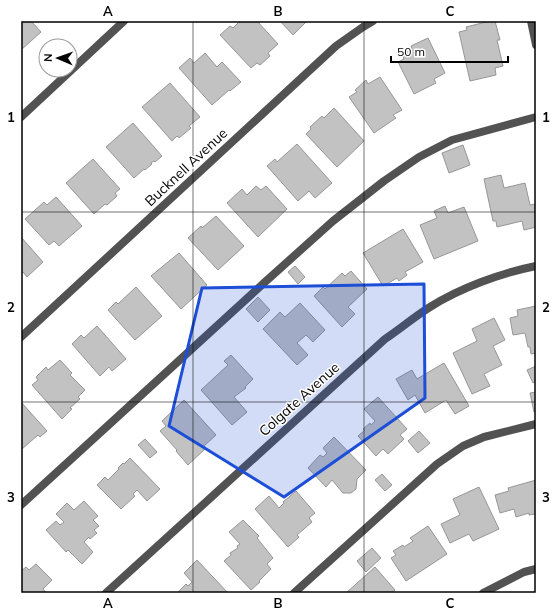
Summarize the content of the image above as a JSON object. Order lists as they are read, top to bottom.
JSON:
{
  "streets": {
    "street": ["Bucknell Avenue", "Colgate Avenue"]
  },
  "scale_bar": "50 m",
  "north": "left",
  "grid": {
    "columns": ["A", "B", "C"],
    "rows": ["1", "2", "3"]
  }
}
